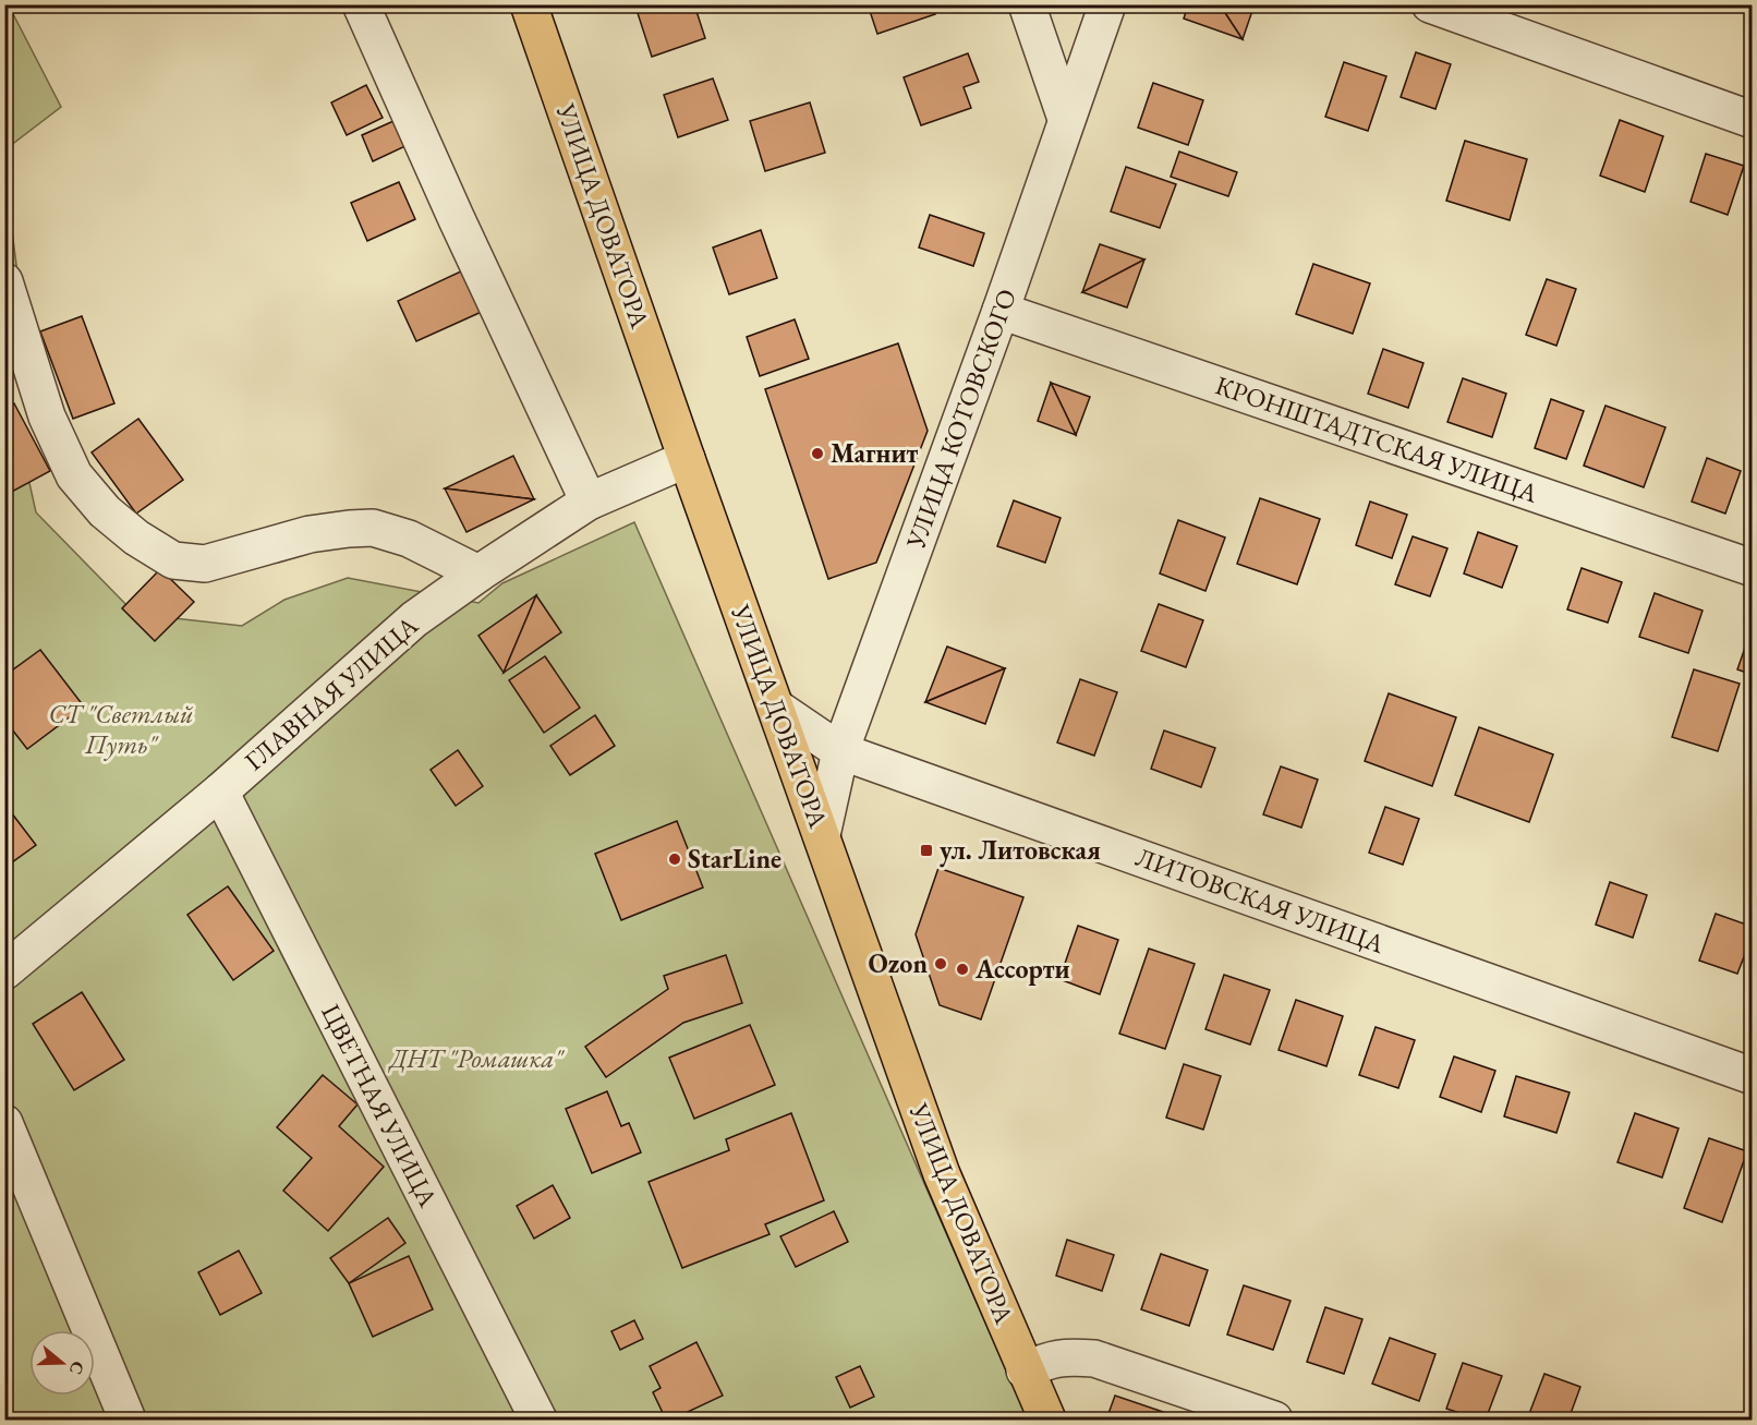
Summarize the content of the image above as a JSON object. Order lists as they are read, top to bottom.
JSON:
{
  "streets": {
    "main road": ["УЛИЦА ДОВАТОРА"],
    "street": [
      "УЛИЦА КОТОВСКОГО",
      "КРОНШТАДТСКАЯ УЛИЦА",
      "ГЛАВНАЯ УЛИЦА",
      "ЛИТОВСКАЯ УЛИЦА",
      "ЦВЕТНАЯ УЛИЦА"
    ]
  },
  "crossings": [
    ["УЛИЦА ДОВАТОРА", "УЛИЦА КОТОВСКОГО"],
    ["УЛИЦА ДОВАТОРА", "ГЛАВНАЯ УЛИЦА"],
    ["УЛИЦА ДОВАТОРА", "ЛИТОВСКАЯ УЛИЦА"],
    ["УЛИЦА КОТОВСКОГО", "КРОНШТАДТСКАЯ УЛИЦА"],
    ["УЛИЦА КОТОВСКОГО", "ЛИТОВСКАЯ УЛИЦА"],
    ["ГЛАВНАЯ УЛИЦА", "ЦВЕТНАЯ УЛИЦА"]
  ],
  "parks": ["СТ \"Светлый Путь\"", "ДНТ \"Ромашка\""],
  "places": {
    "other": [
      "Магнит",
      "StarLine",
      "Ozon",
      "Ассорти"
    ],
    "transit": ["ул. Литовская"]
  },
  "north": "right"
}
